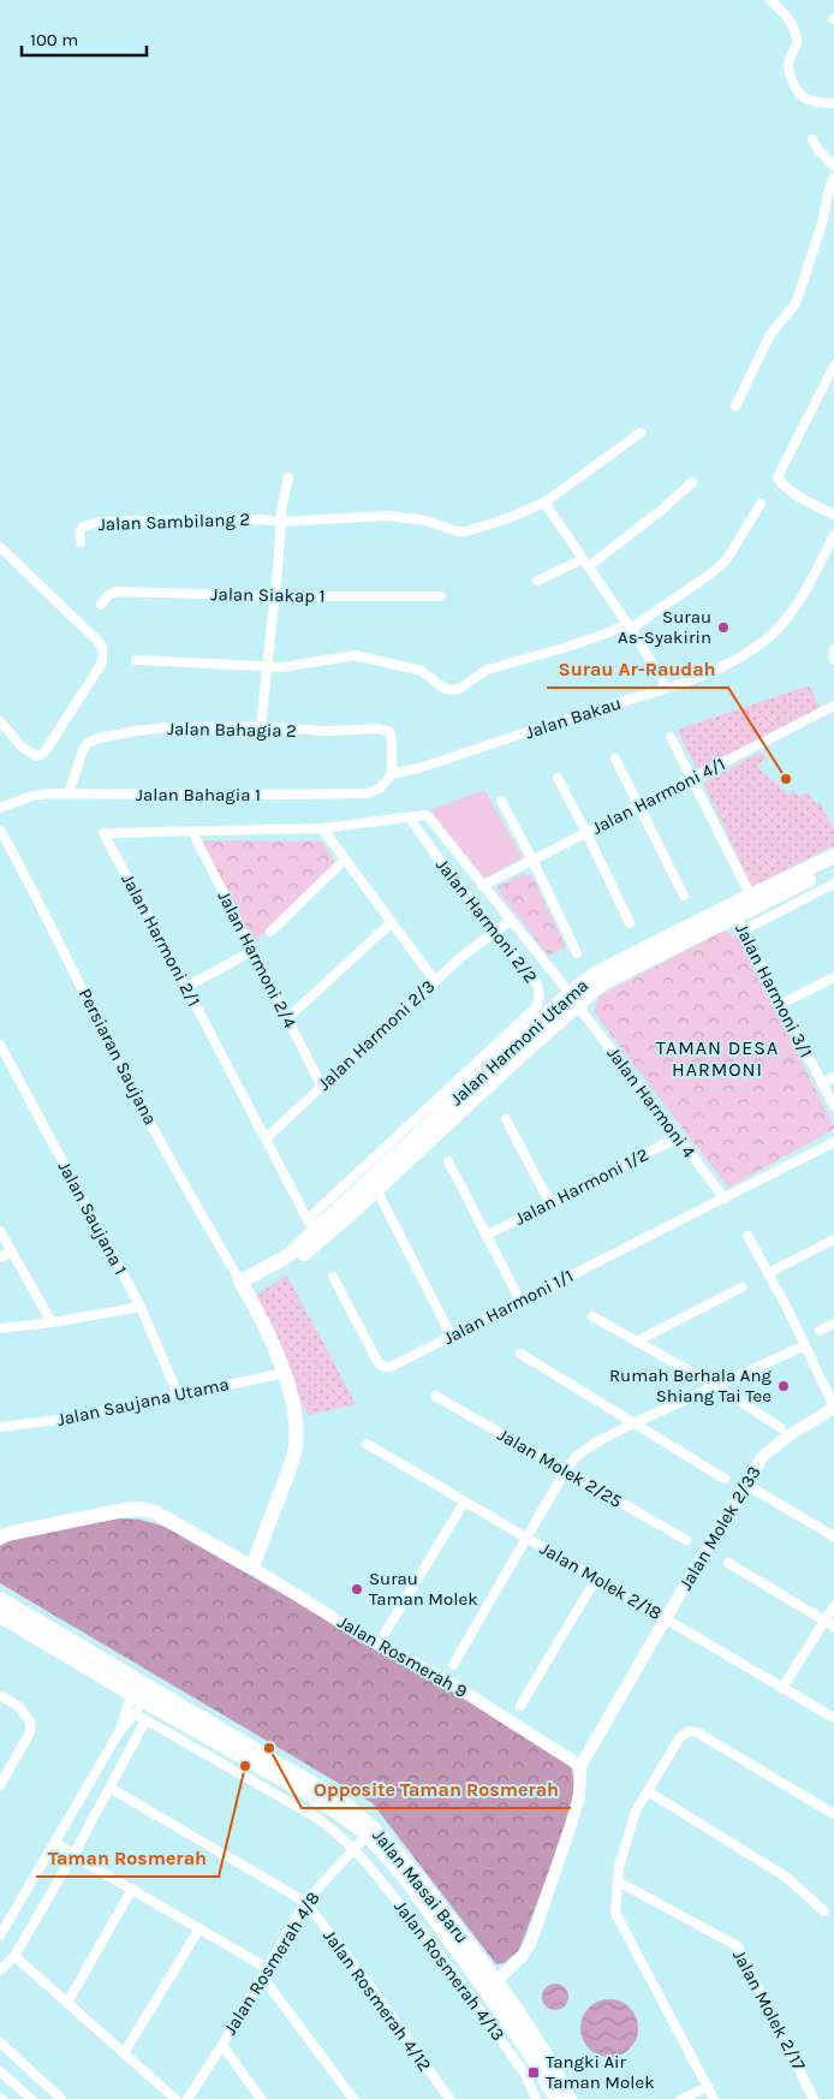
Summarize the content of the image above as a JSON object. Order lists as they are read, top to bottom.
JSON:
{
  "streets": {
    "main road": ["Jalan Harmoni Utama", "Jalan Rosmerah 9", "Jalan Masai Baru"],
    "street": [
      "Jalan Sambilang 2",
      "Jalan Siakap 1",
      "Jalan Bakau",
      "Jalan Bahagia 2",
      "Jalan Bahagia 1",
      "Jalan Harmoni 4/1",
      "Jalan Harmoni 2/2",
      "Jalan Harmoni 2/1",
      "Jalan Harmoni 2/4",
      "Jalan Harmoni 3/1",
      "Jalan Harmoni 2/3",
      "Persiaran Saujana",
      "Jalan Harmoni 4",
      "Jalan Harmoni 1/2",
      "Jalan Saujana 1",
      "Jalan Harmoni 1/1",
      "Jalan Saujana Utama",
      "Jalan Molek 2/25",
      "Jalan Molek 2/33",
      "Jalan Molek 2/18",
      "Jalan Rosmerah 4/8",
      "Jalan Rosmerah 4/13",
      "Jalan Rosmerah 4/12",
      "Jalan Molek 2/17"
    ]
  },
  "crossings": [
    ["Jalan Bakau", "Jalan Bahagia 2"],
    ["Jalan Bakau", "Jalan Bahagia 1"],
    ["Jalan Bahagia 2", "Jalan Bahagia 1"],
    ["Jalan Harmoni 4/1", "Jalan Harmoni 4"],
    ["Jalan Harmoni 2/2", "Jalan Harmoni 2/1"],
    ["Jalan Harmoni 2/2", "Jalan Harmoni 2/3"],
    ["Jalan Harmoni 2/2", "Jalan Harmoni Utama"],
    ["Jalan Harmoni 2/2", "Jalan Harmoni 4"],
    ["Jalan Harmoni 2/1", "Jalan Harmoni 2/4"],
    ["Jalan Harmoni 2/1", "Jalan Harmoni 2/3"],
    ["Jalan Harmoni 2/1", "Jalan Harmoni Utama"],
    ["Jalan Harmoni 2/1", "Jalan Harmoni 4"],
    ["Jalan Harmoni 2/4", "Jalan Harmoni 2/3"],
    ["Jalan Harmoni 3/1", "Jalan Harmoni Utama"],
    ["Jalan Harmoni 2/3", "Jalan Harmoni 4"],
    ["Jalan Harmoni Utama", "Persiaran Saujana"],
    ["Jalan Harmoni Utama", "Jalan Harmoni 4"],
    ["Jalan Harmoni 4", "Jalan Harmoni 1/2"],
    ["Jalan Harmoni 4", "Jalan Harmoni 1/1"],
    ["Jalan Saujana 1", "Jalan Saujana Utama"],
    ["Jalan Molek 2/33", "Jalan Molek 2/18"],
    ["Jalan Molek 2/33", "Jalan Rosmerah 9"],
    ["Jalan Masai Baru", "Jalan Rosmerah 4/8"],
    ["Jalan Masai Baru", "Jalan Rosmerah 4/13"],
    ["Jalan Rosmerah 4/8", "Jalan Rosmerah 4/13"],
    ["Jalan Rosmerah 4/8", "Jalan Rosmerah 4/12"]
  ],
  "districts": ["TAMAN DESA HARMONI"],
  "places": {
    "other": [
      "Surau As-Syakirin",
      "Surau Ar-Raudah",
      "Rumah Berhala Ang Shiang Tai Tee",
      "Surau Taman Molek",
      "Opposite Taman Rosmerah",
      "Taman Rosmerah"
    ],
    "transit": ["Tangki Air Taman Molek"]
  },
  "scale_bar": "100 m"
}
